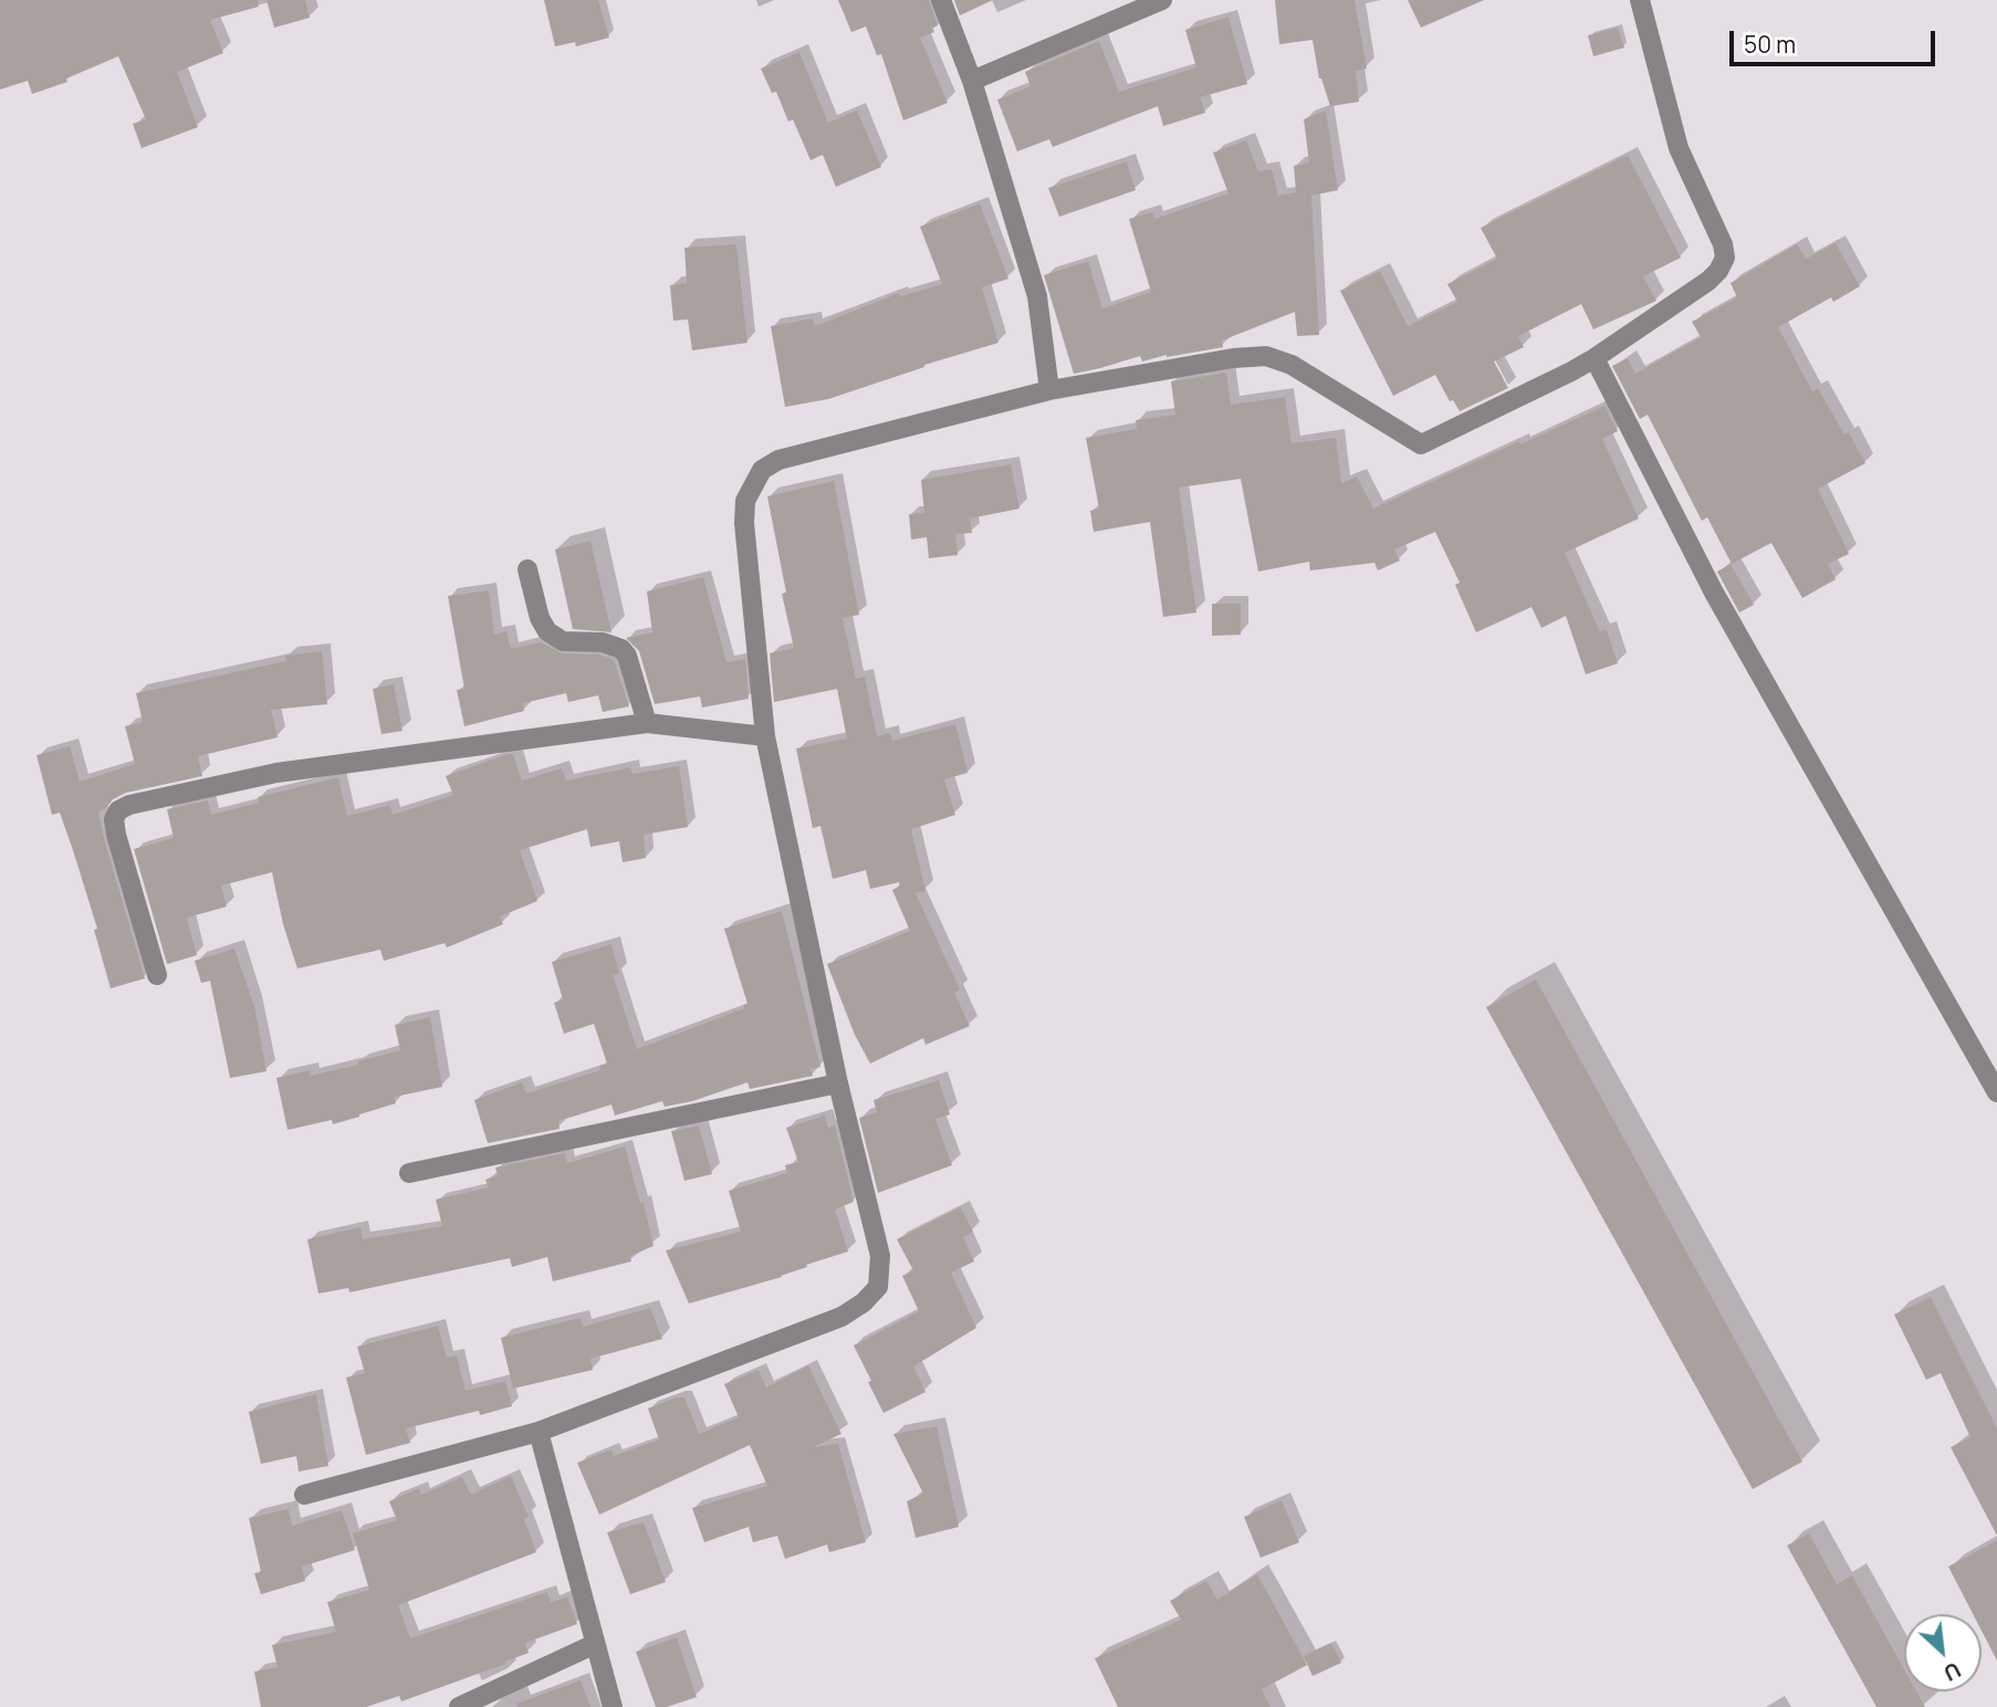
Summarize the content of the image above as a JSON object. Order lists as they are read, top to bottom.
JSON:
{
  "scale_bar": "50 m",
  "north": "bottom right"
}
